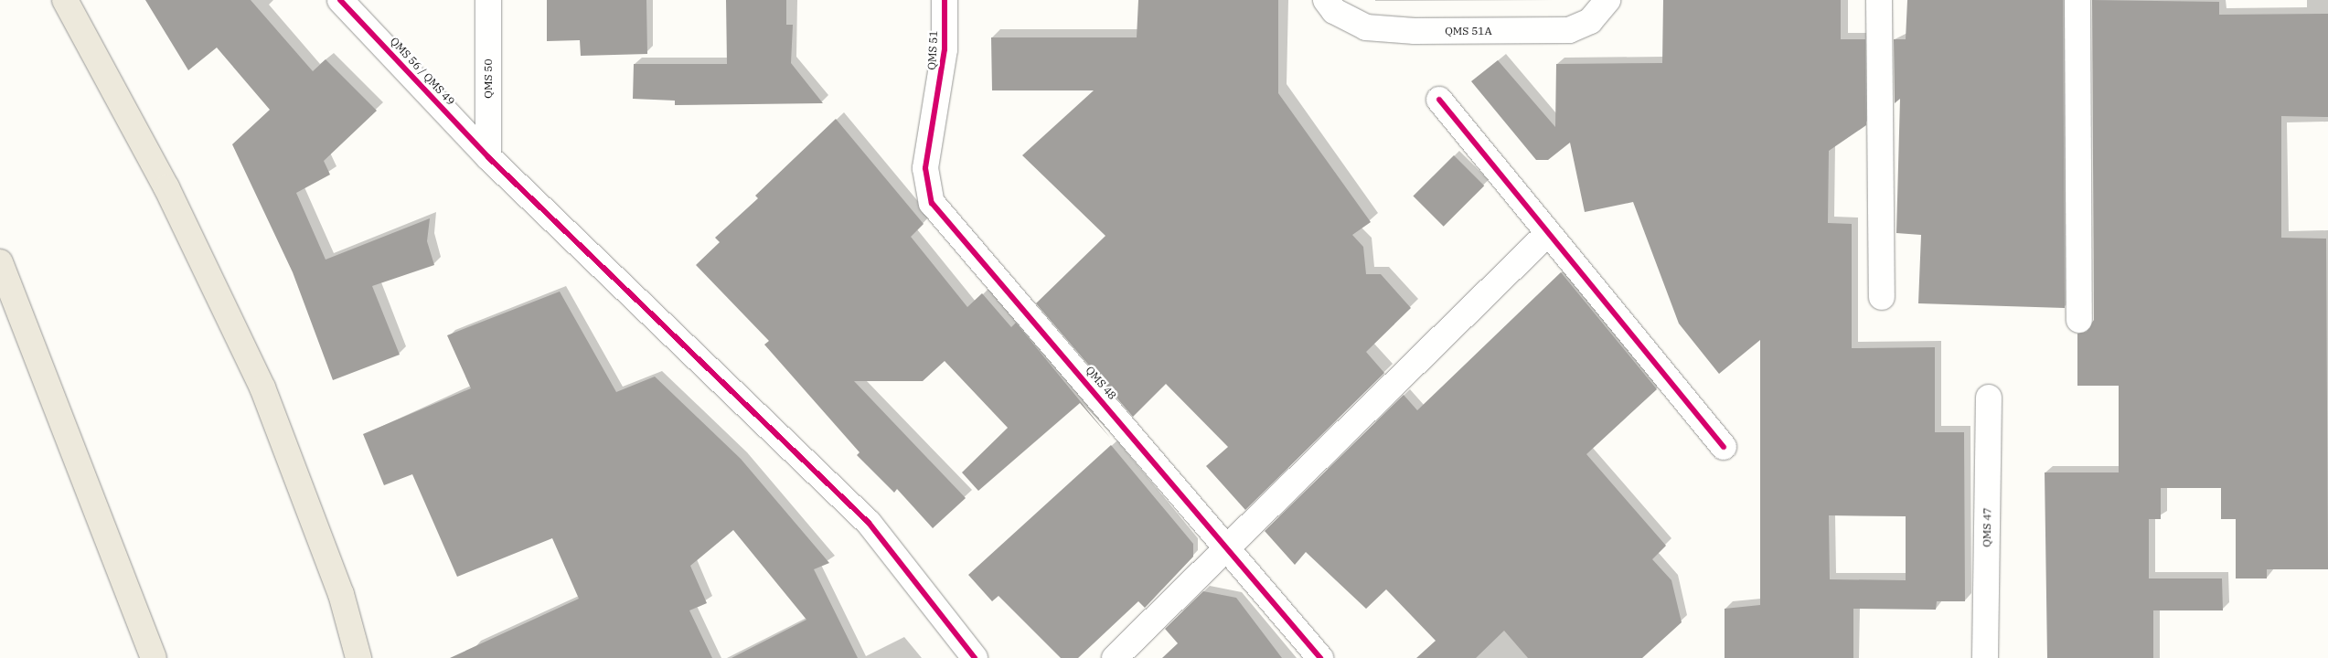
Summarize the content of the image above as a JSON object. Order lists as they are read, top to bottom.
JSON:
{
  "streets": {
    "street": [
      "QMS 51A",
      "QMS 51",
      "QMS 56 / QMS 49",
      "QMS 50",
      "QMS 48",
      "QMS 47"
    ]
  },
  "crossings": [
    ["QMS 51", "QMS 48"],
    ["QMS 56 / QMS 49", "QMS 50"]
  ]
}
